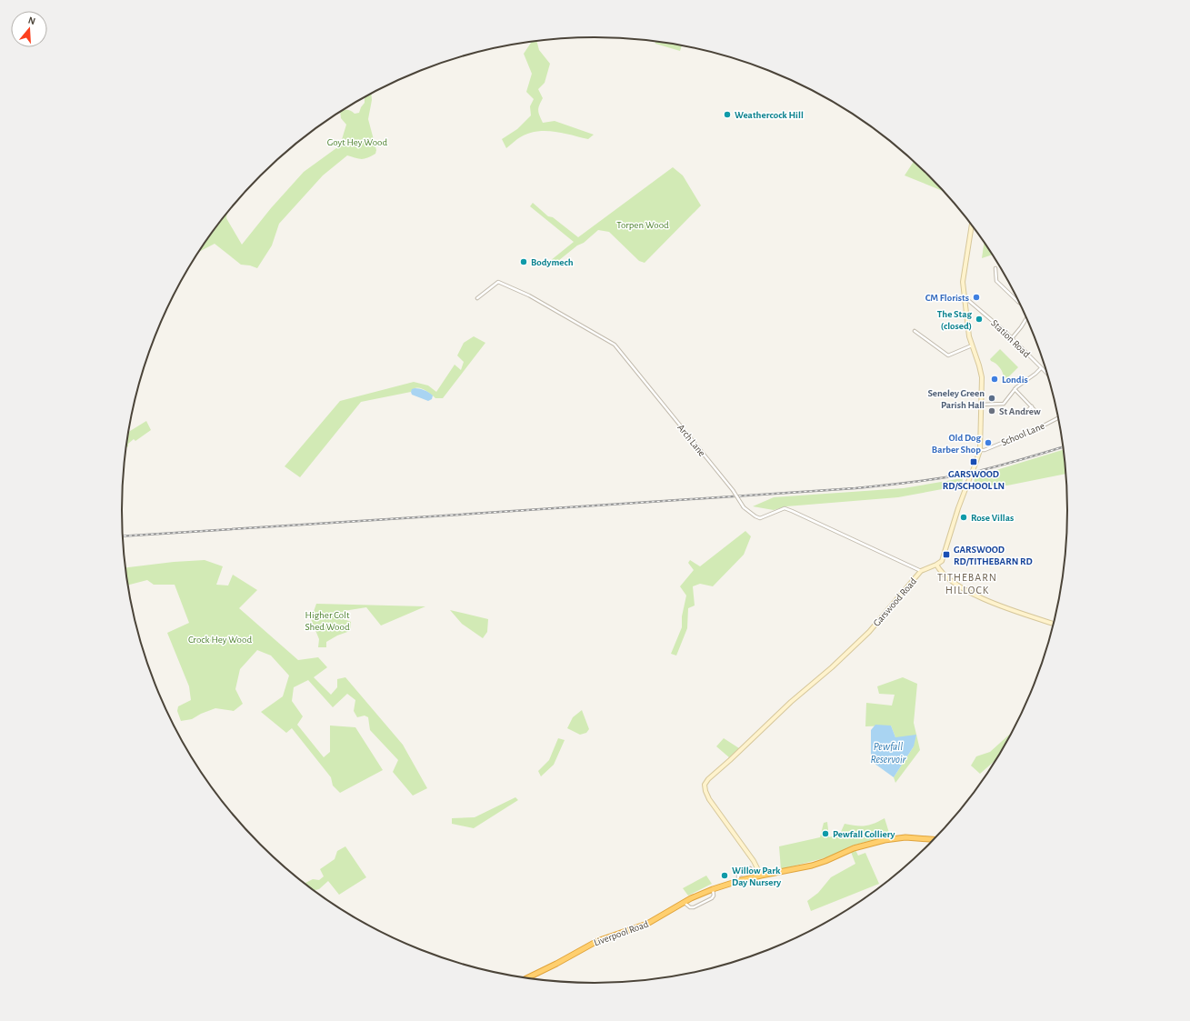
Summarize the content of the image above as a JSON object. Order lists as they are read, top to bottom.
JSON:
{
  "streets": {
    "highway": ["Liverpool Road"],
    "street": [
      "Station Road",
      "School Lane",
      "Arch Lane",
      "Garswood Road"
    ]
  },
  "crossings": [
    ["Arch Lane", "Garswood Road"],
    ["Garswood Road", "Liverpool Road"]
  ],
  "districts": ["TITHEBARN HILLOCK"],
  "water": ["Pewfall Reservoir"],
  "parks": [
    "Goyt Hey Wood",
    "Torpen Wood",
    "Higher Colt Shed Wood",
    "Crock Hey Wood"
  ],
  "places": {
    "other": [
      "Weathercock Hill",
      "Bodymech",
      "CM Florists",
      "The Stag (closed)",
      "Londis",
      "Seneley Green Parish Hall",
      "St Andrew",
      "Old Dog Barber Shop",
      "Rose Villas",
      "Pewfall Colliery",
      "Willow Park Day Nursery"
    ],
    "transit": ["GARSWOOD RD/SCHOOL LN", "GARSWOOD RD/TITHEBARN RD"]
  },
  "north": "top"
}
